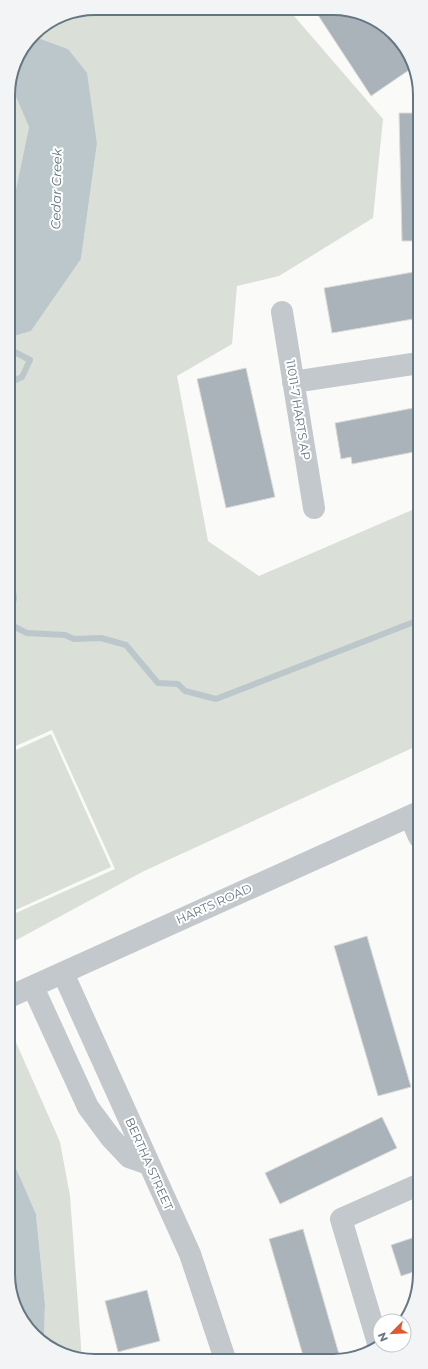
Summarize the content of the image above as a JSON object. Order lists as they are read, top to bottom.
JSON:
{
  "streets": {
    "street": ["11011-7 HARTS AP", "HARTS ROAD", "BERTHA STREET"]
  },
  "crossings": [
    ["HARTS ROAD", "BERTHA STREET"]
  ],
  "water": ["Cedar Creek"],
  "north": "bottom left"
}
